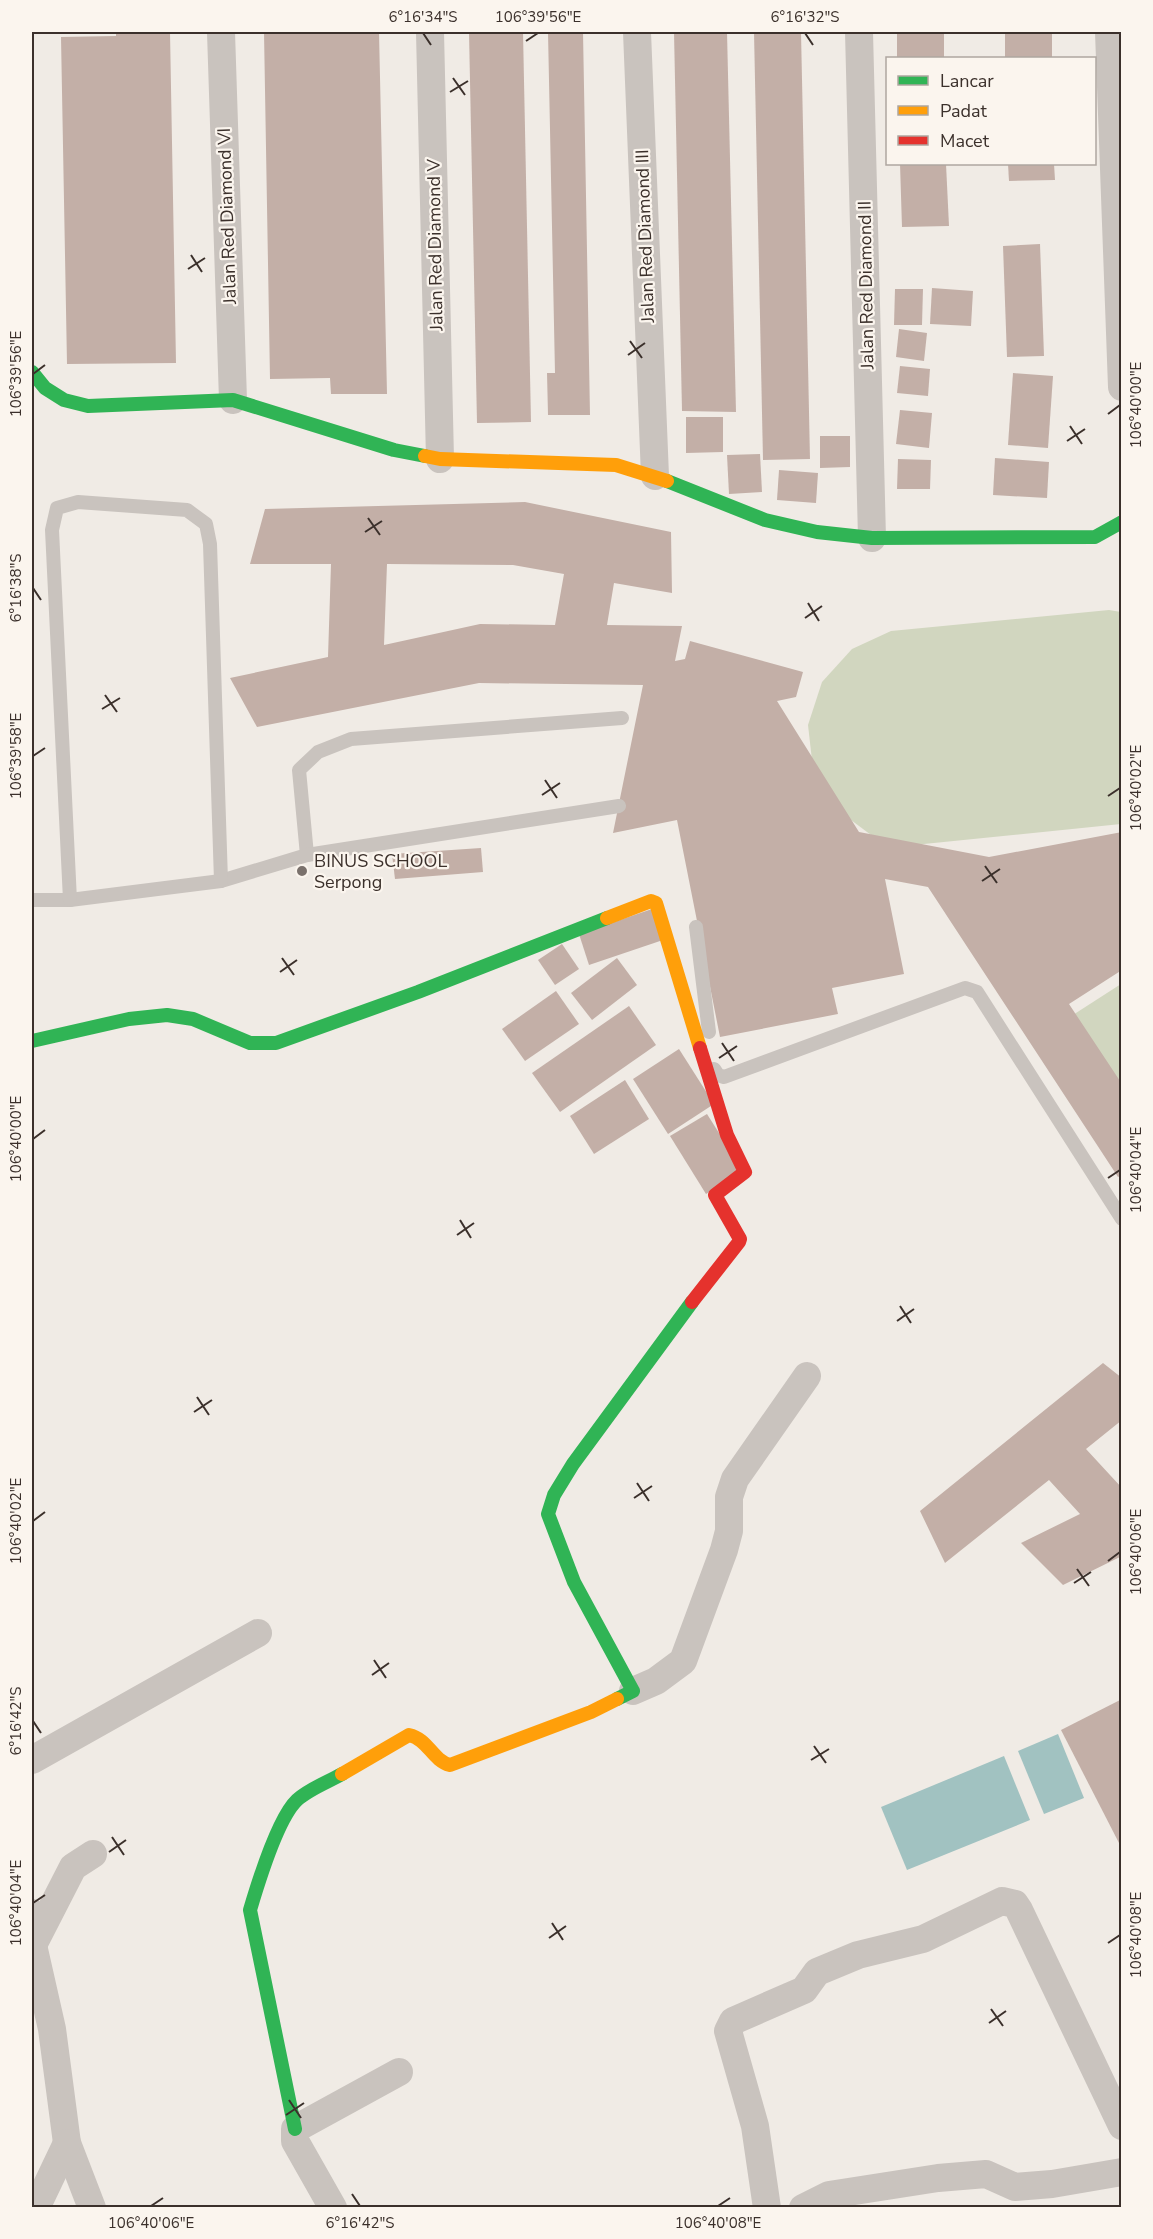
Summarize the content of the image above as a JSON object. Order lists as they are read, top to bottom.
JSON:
{
  "streets": {
    "street": [
      "Jalan Red Diamond VI",
      "Jalan Red Diamond III",
      "Jalan Red Diamond V",
      "Jalan Red Diamond II"
    ]
  },
  "places": ["BINUS SCHOOL Serpong"],
  "legend": ["Lancar", "Padat", "Macet"],
  "coordinates": [
    "6°16'34\"S",
    "106°39'56\"E",
    "6°16'32\"S",
    "106°40'00\"E",
    "6°16'38\"S",
    "106°39'58\"E",
    "106°40'02\"E",
    "106°40'04\"E",
    "106°40'06\"E",
    "6°16'42\"S",
    "106°40'08\"E"
  ]
}
